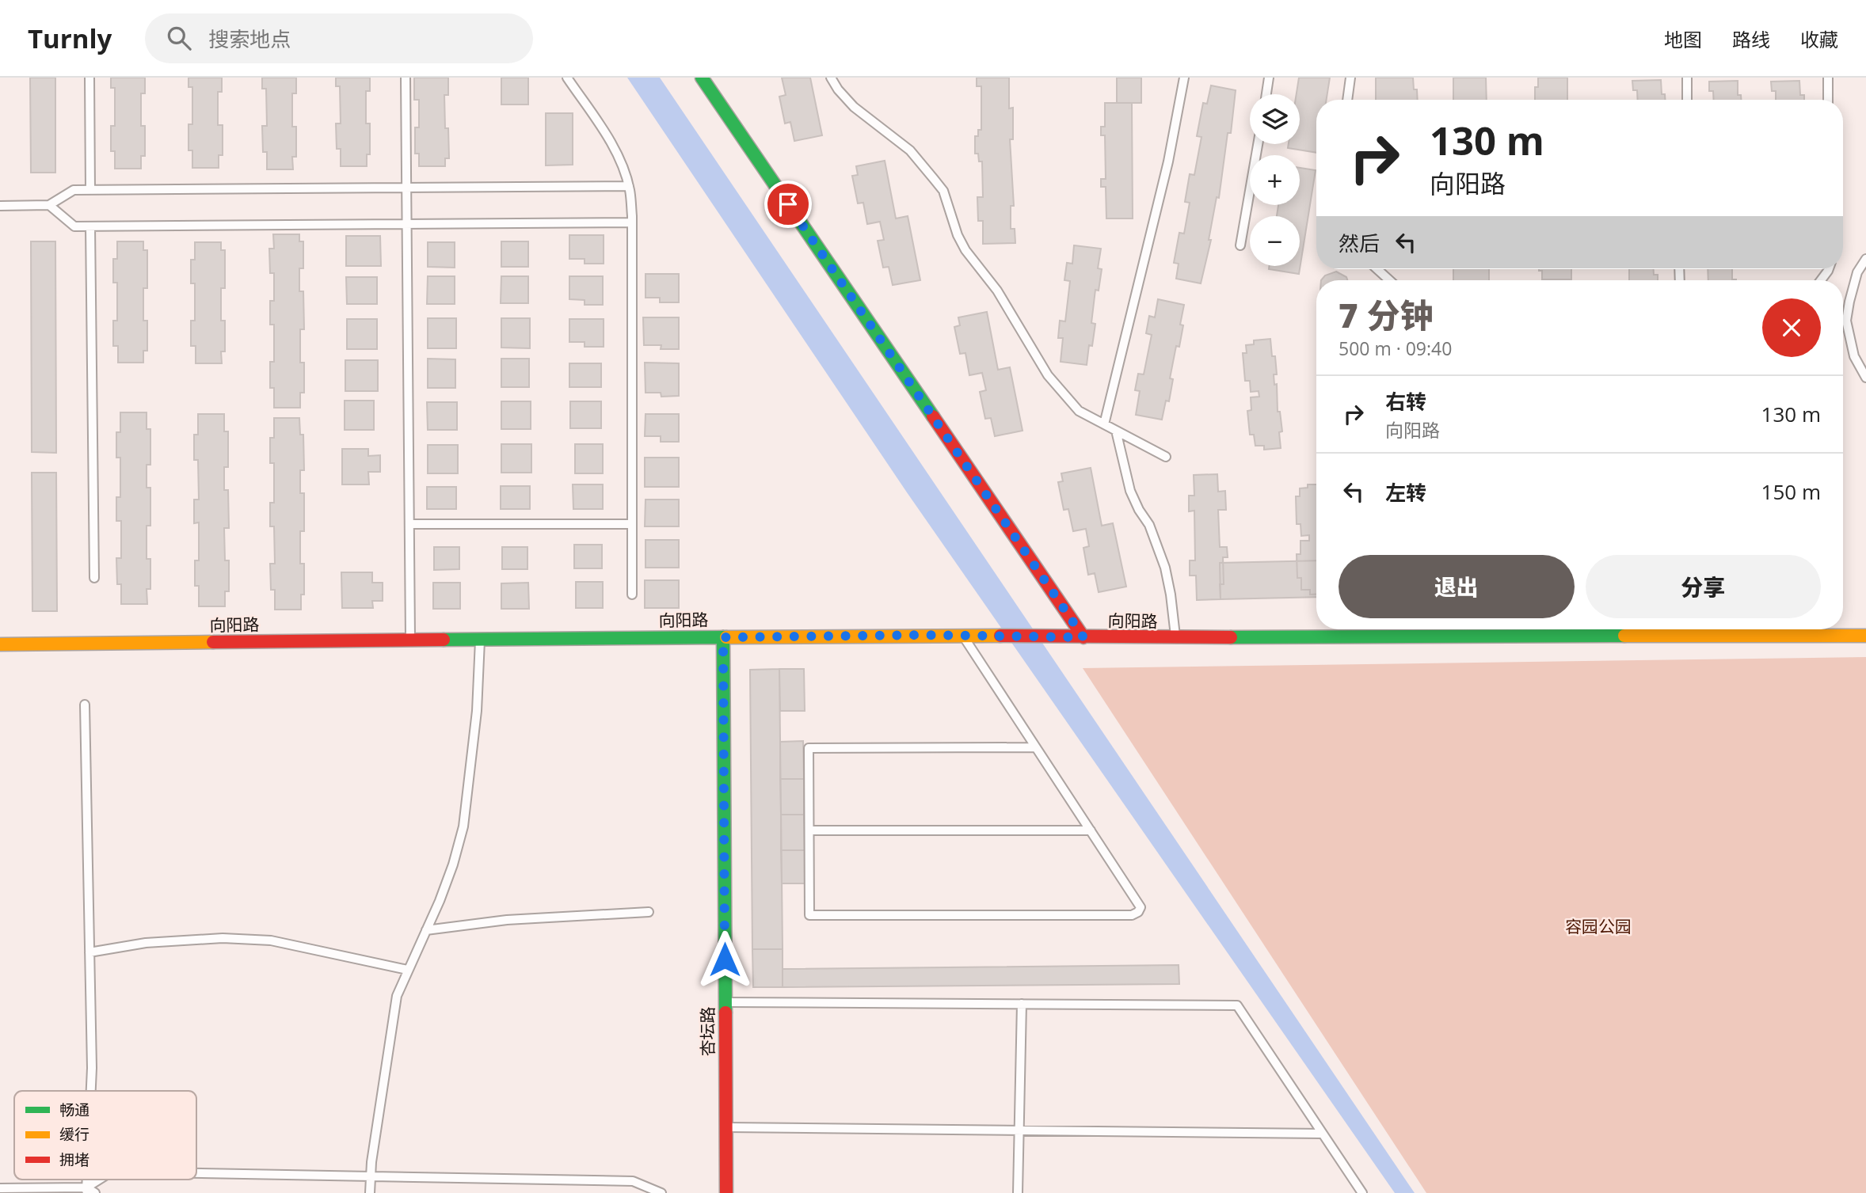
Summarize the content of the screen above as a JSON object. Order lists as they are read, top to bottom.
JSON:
{
  "streets": {
    "street": ["向阳路", "杏坛路"]
  },
  "crossings": [
    ["向阳路", "杏坛路"]
  ],
  "parks": ["容园公园"],
  "legend": ["畅通", "缓行", "拥堵"],
  "page": {
    "header": "Turnly",
    "search": "搜索地点",
    "nav": ["地图", "路线", "收藏"],
    "map_buttons": ["+", "−"],
    "turn": ["130 m", "向阳路"],
    "then": "然后",
    "heading": ["7 分钟", "500 m · 09:40"],
    "list": [
      {
        "name": "右转",
        "note": "向阳路",
        "value": "130 m"
      },
      {
        "name": "左转",
        "value": "150 m"
      }
    ],
    "buttons": ["退出", "分享"]
  }
}
